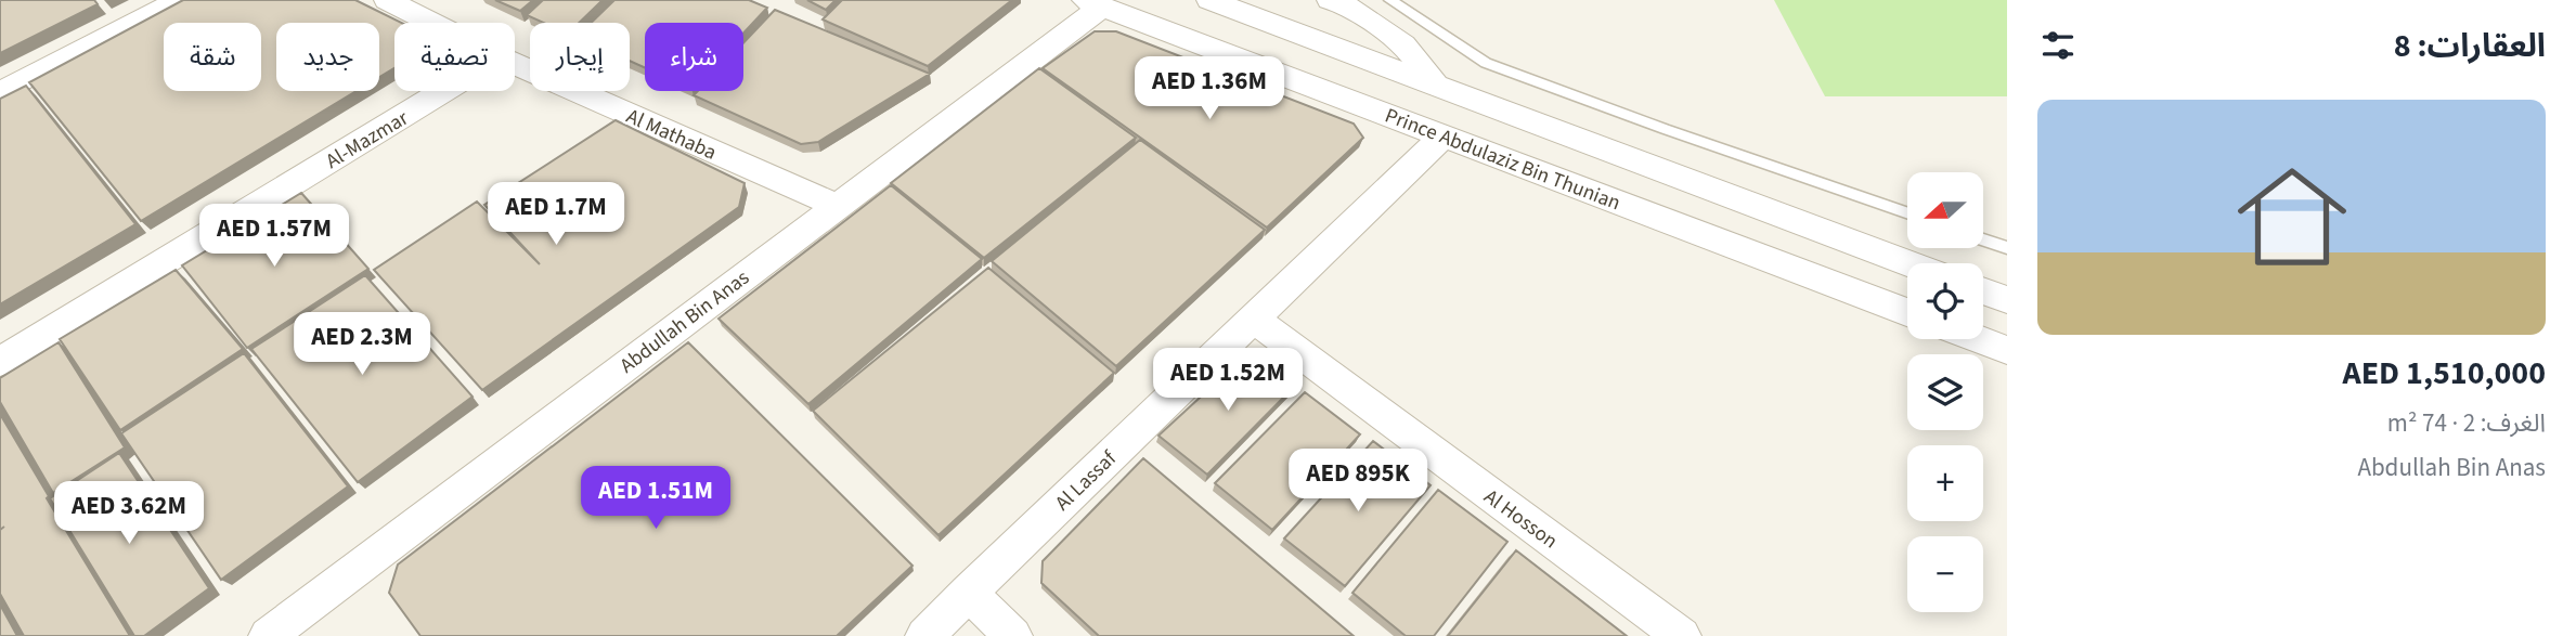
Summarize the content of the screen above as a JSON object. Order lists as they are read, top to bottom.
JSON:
{
  "streets": {
    "street": [
      "Al Mathaba",
      "Al-Mazmar",
      "Prince Abdulaziz Bin Thunian",
      "Abdullah Bin Anas",
      "Al Lassaf",
      "Al Hosson"
    ]
  },
  "crossings": [
    ["Al Mathaba", "Abdullah Bin Anas"],
    ["Prince Abdulaziz Bin Thunian", "Abdullah Bin Anas"],
    ["Prince Abdulaziz Bin Thunian", "Al Lassaf"],
    ["Al Lassaf", "Al Hosson"]
  ],
  "north": "left",
  "page": {
    "heading": "العقارات: 8",
    "chip": [
      "شراء",
      "إيجار",
      "تصفية",
      "جديد",
      "شقة"
    ],
    "price": [
      "AED 1.36M",
      "AED 1.7M",
      "AED 1.57M",
      "AED 2.3M",
      "AED 1.52M",
      "AED 895K",
      "AED 1.51M",
      "AED 3.62M"
    ],
    "list": [
      {
        "name": "AED 1,510,000",
        "note": "الغرف: 2 · 74 m² · Abdullah Bin Anas"
      }
    ],
    "map_buttons": ["+", "−"]
  }
}
